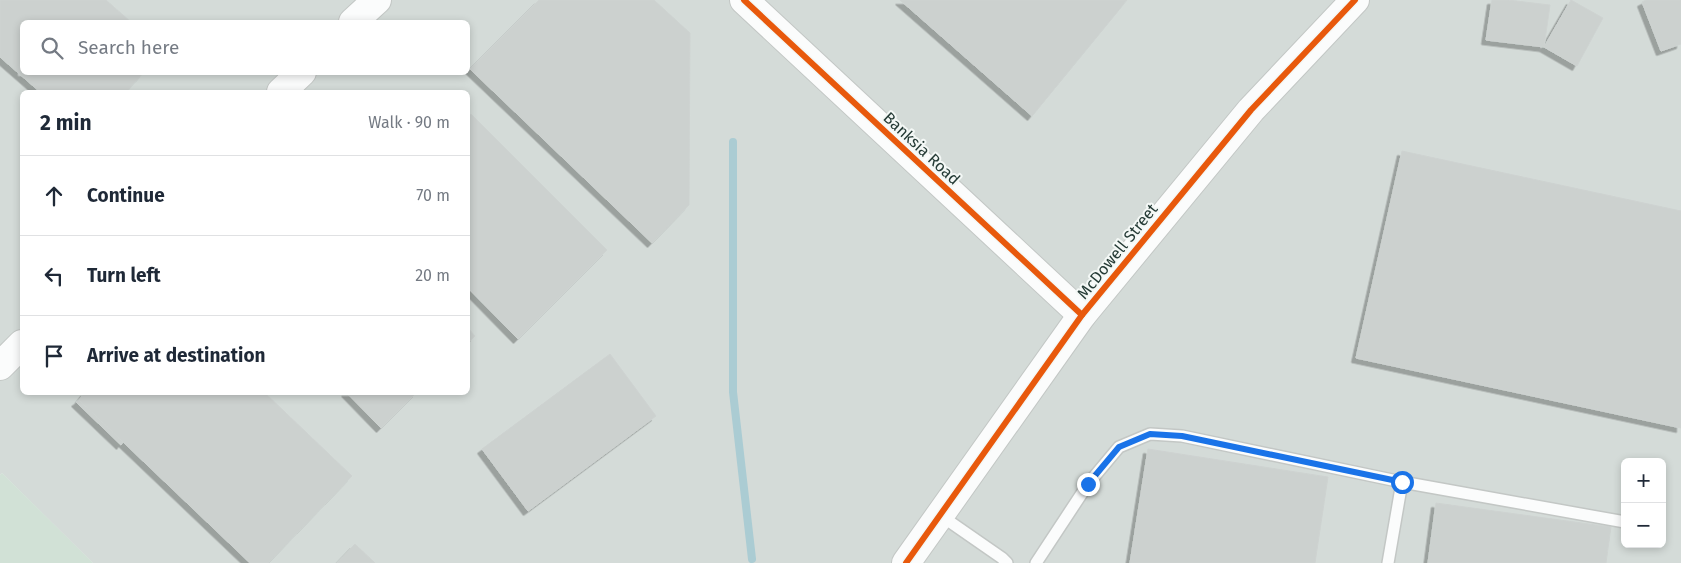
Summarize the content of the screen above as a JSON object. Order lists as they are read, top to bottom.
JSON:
{
  "streets": {
    "street": ["Banksia Road", "McDowell Street"]
  },
  "crossings": [
    ["Banksia Road", "McDowell Street"]
  ],
  "page": {
    "search": "Search here",
    "heading": ["2 min", "Walk · 90 m"],
    "list": [
      ["Continue", "70 m"],
      ["Turn left", "20 m"],
      "Arrive at destination"
    ],
    "map_buttons": ["+", "−"]
  }
}
